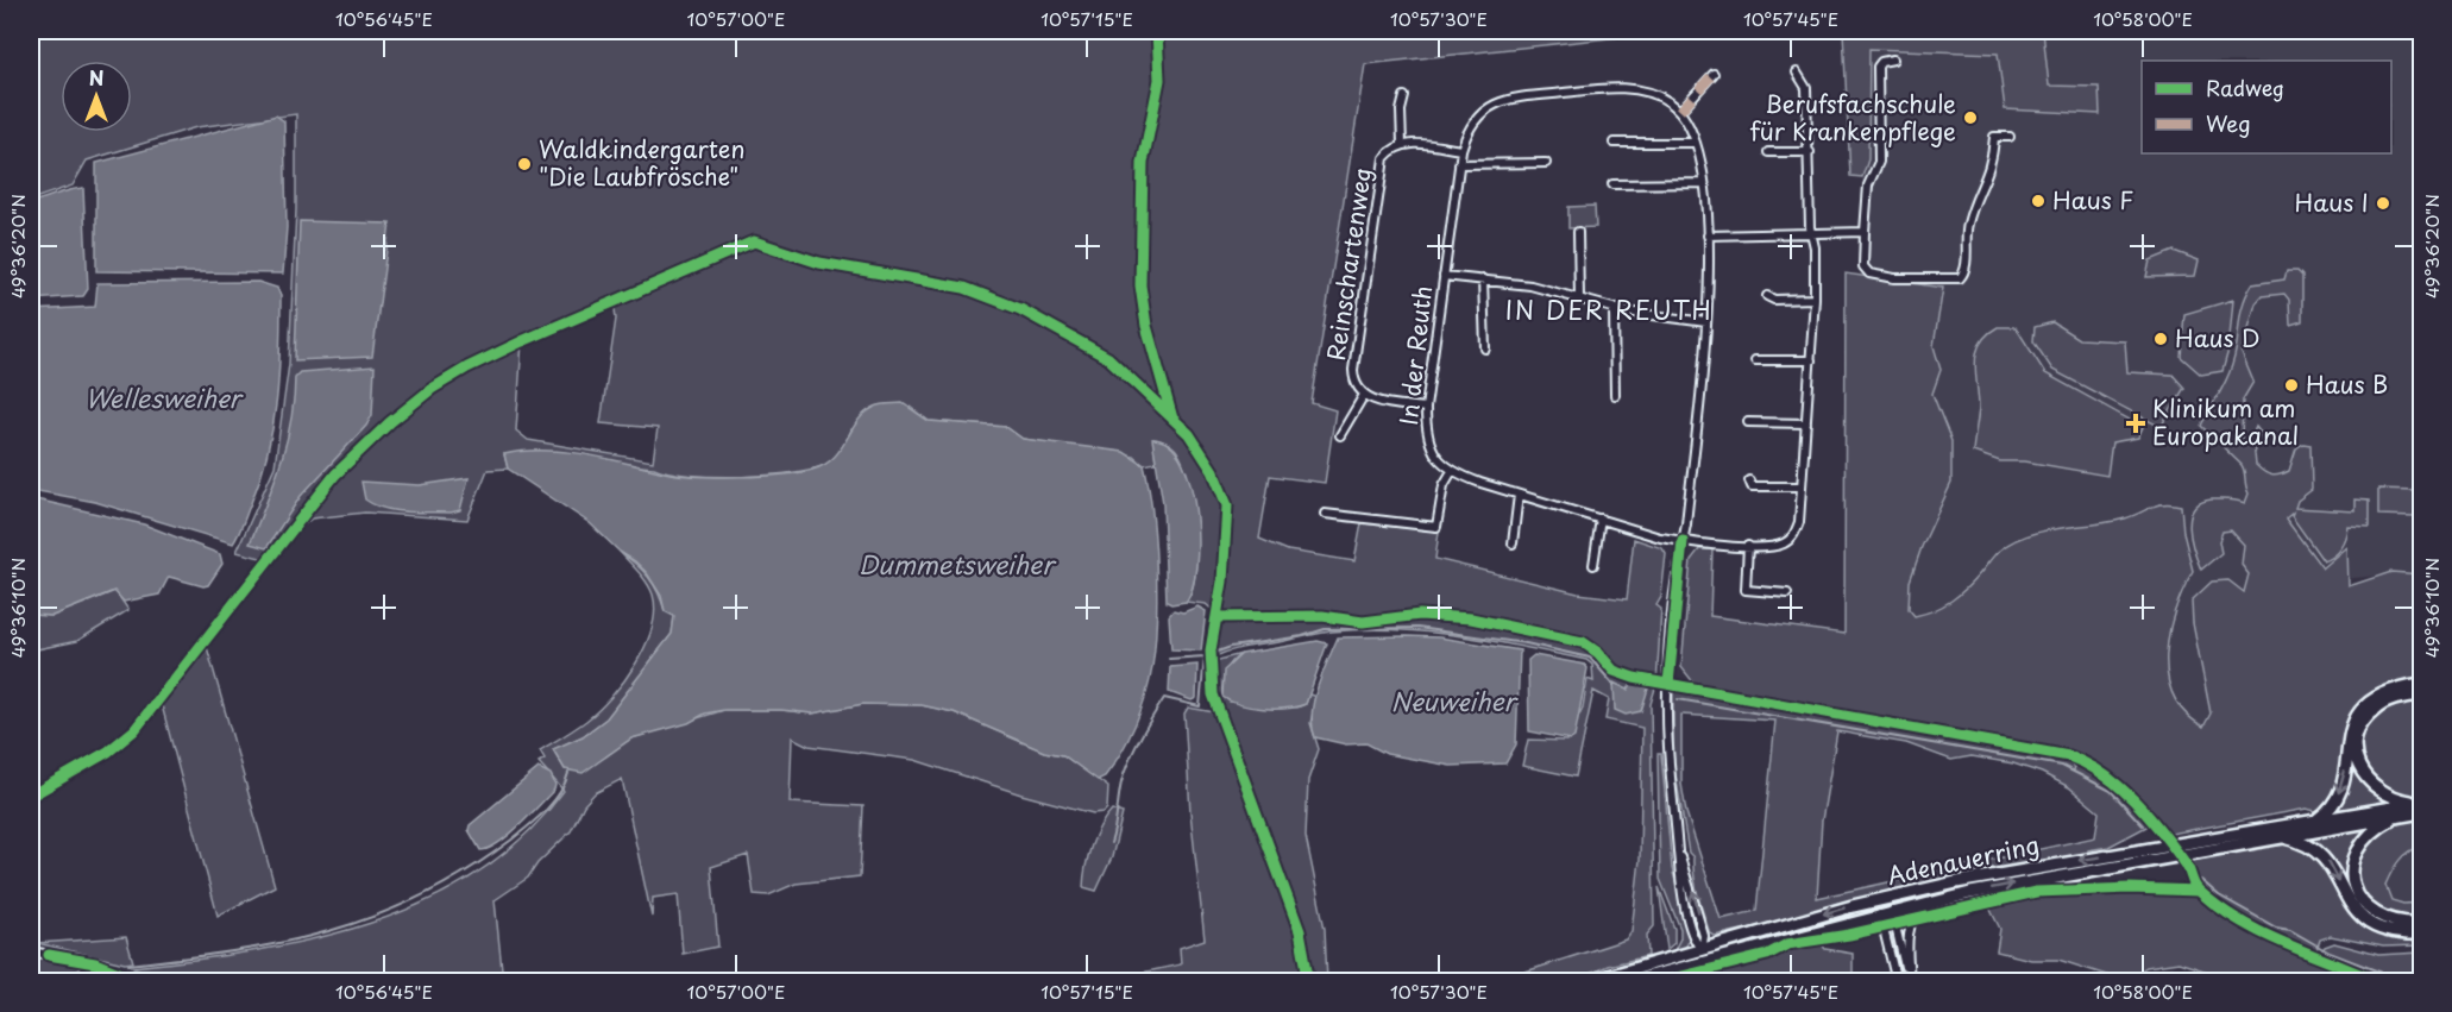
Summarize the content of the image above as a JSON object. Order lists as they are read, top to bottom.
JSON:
{
  "streets": {
    "main road": ["Adenauerring"],
    "street": ["Reinschartenweg", "In der Reuth"]
  },
  "districts": ["IN DER REUTH"],
  "water": ["Wellesweiher", "Dummetsweiher", "Neuweiher"],
  "places": {
    "other": [
      "Berufsfachschule für Krankenpflege",
      "Waldkindergarten \"Die Laubfrösche\"",
      "Haus F",
      "Haus I",
      "Haus D",
      "Haus B"
    ],
    "health": ["Klinikum am Europakanal"]
  },
  "legend": ["Radweg", "Weg"],
  "north": "top",
  "coordinates": [
    "10°56'45\"E",
    "10°57'00\"E",
    "10°57'15\"E",
    "10°57'30\"E",
    "10°57'45\"E",
    "10°58'00\"E",
    "49°36'20\"N",
    "49°36'10\"N"
  ]
}
